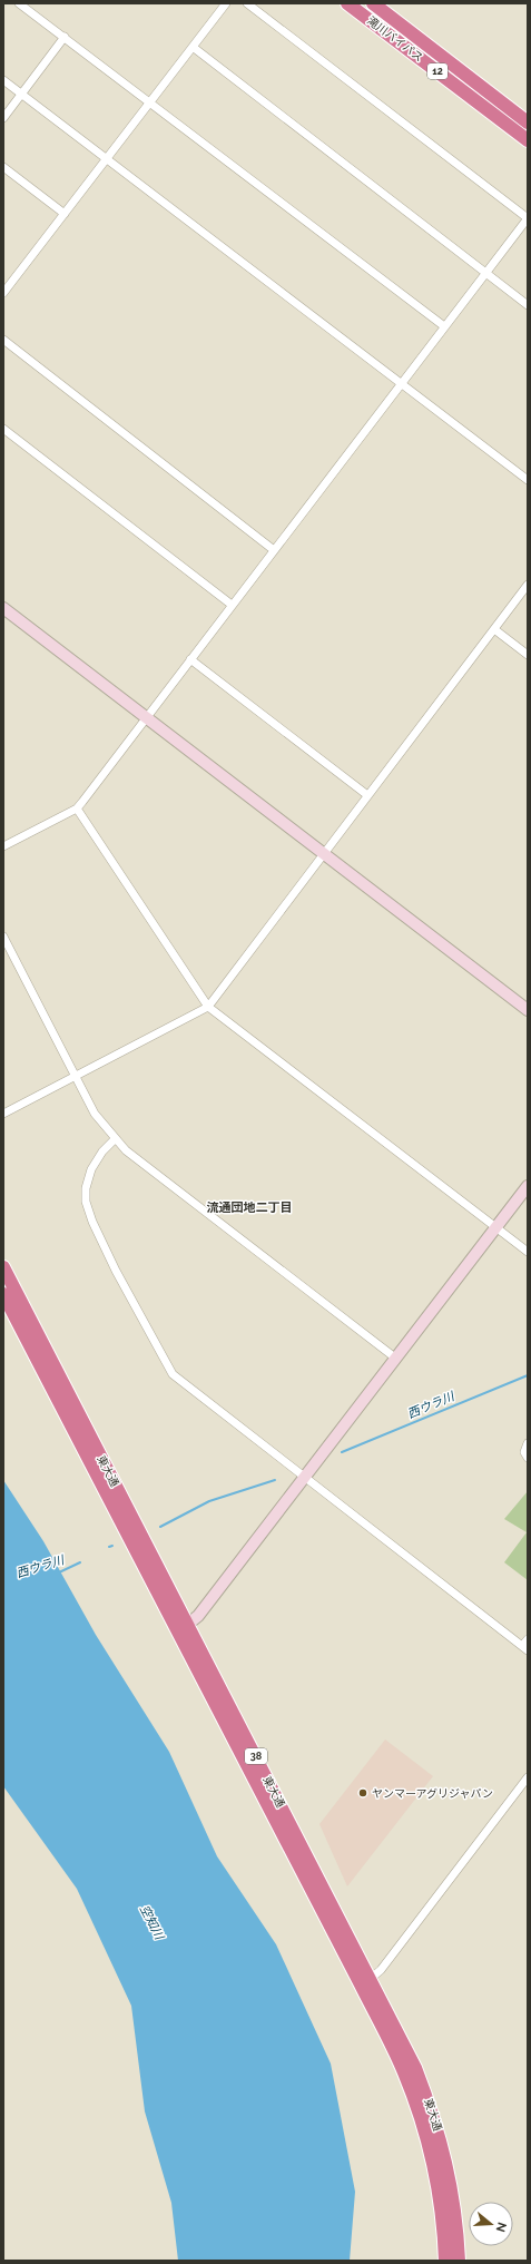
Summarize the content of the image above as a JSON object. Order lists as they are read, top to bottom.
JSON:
{
  "streets": {
    "highway": [
      "滝川バイパス",
      "12",
      "東大通",
      "38"
    ]
  },
  "districts": ["流通団地二丁目"],
  "water": ["西ウラ川", "空知川"],
  "places": ["ヤンマーアグリジャパン"],
  "north": "right"
}
